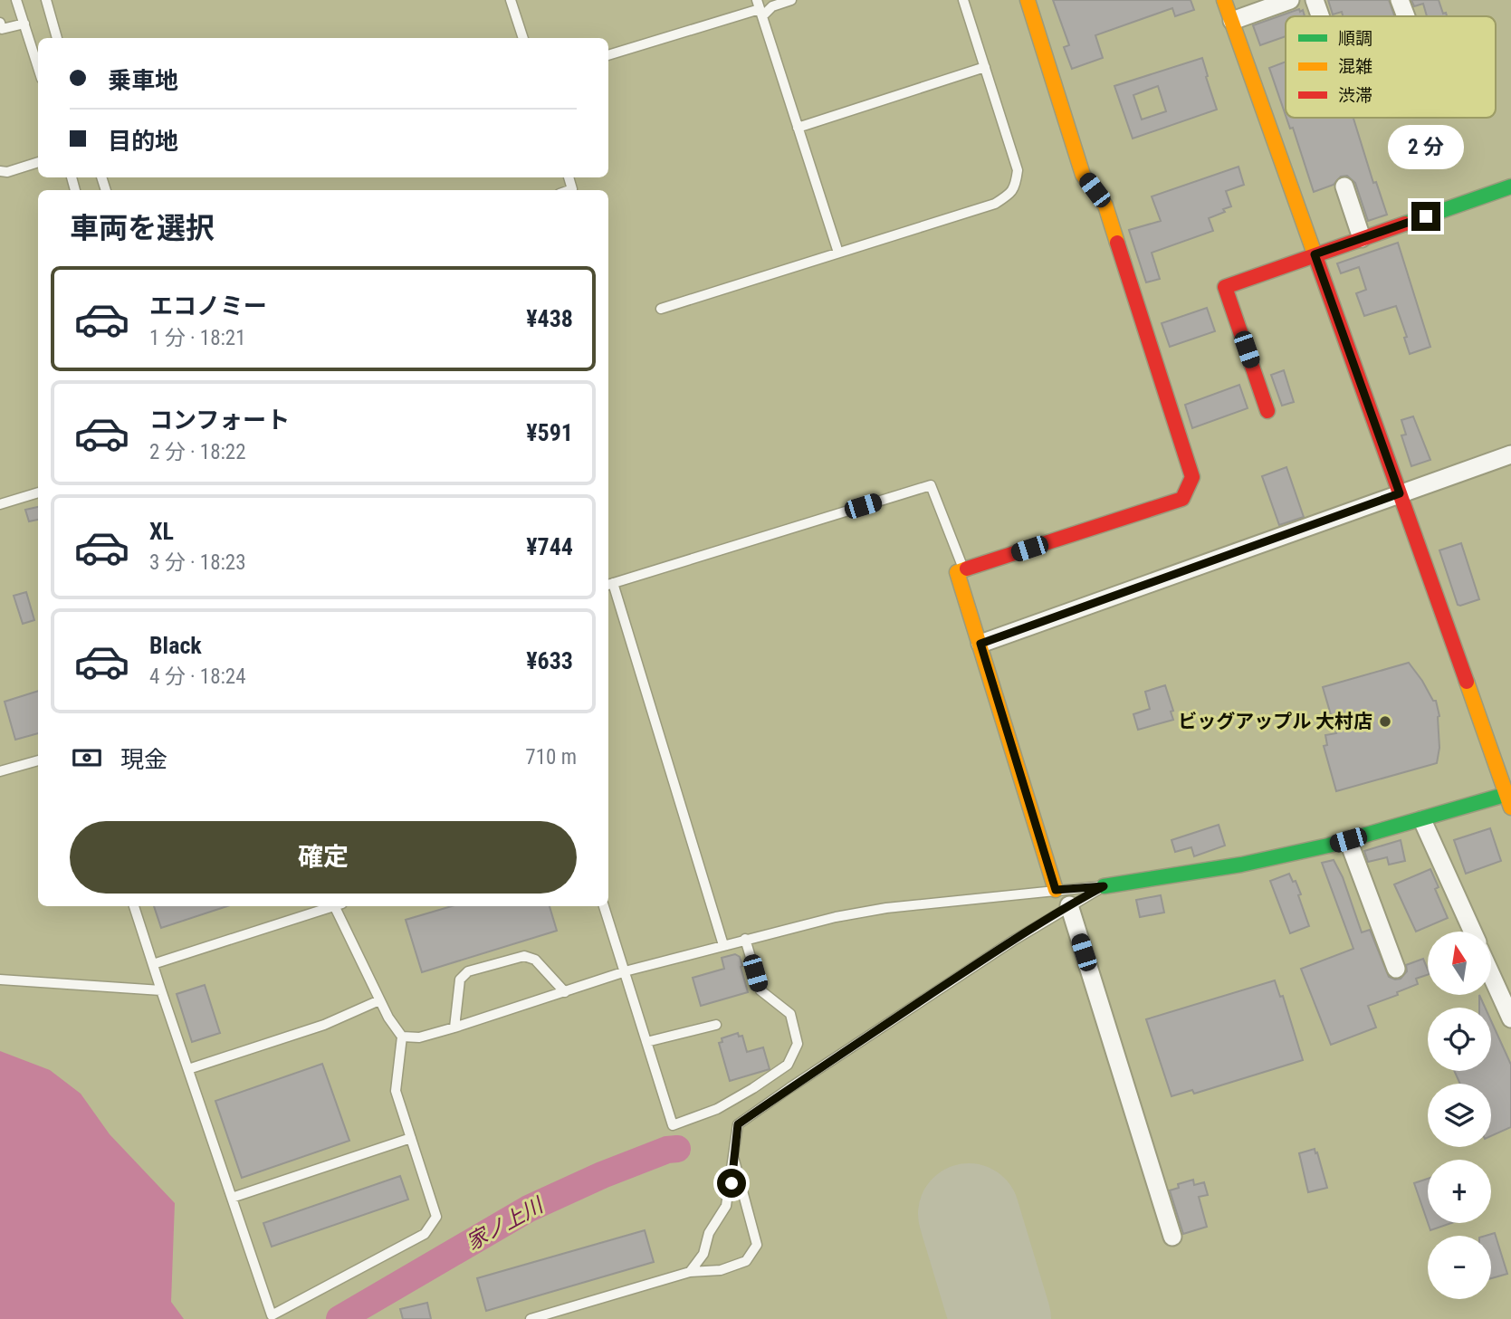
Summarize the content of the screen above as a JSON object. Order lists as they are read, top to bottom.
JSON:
{
  "water": ["家ノ上川"],
  "places": ["ビッグアップル 大村店"],
  "legend": ["順調", "混雑", "渋滞"],
  "north": "top",
  "page": {
    "banner": ["乗車地", "目的地"],
    "bubble": "2 分",
    "heading": "車両を選択",
    "list": [
      {
        "name": "エコノミー",
        "note": "1 分 · 18:21",
        "value": "¥438"
      },
      {
        "name": "コンフォート",
        "note": "2 分 · 18:22",
        "value": "¥591"
      },
      {
        "name": "XL",
        "note": "3 分 · 18:23",
        "value": "¥744"
      },
      {
        "name": "Black",
        "note": "4 分 · 18:24",
        "value": "¥633"
      }
    ],
    "pay": ["現金", "710 m"],
    "buttons": "確定",
    "map_buttons": ["+", "−"]
  }
}
